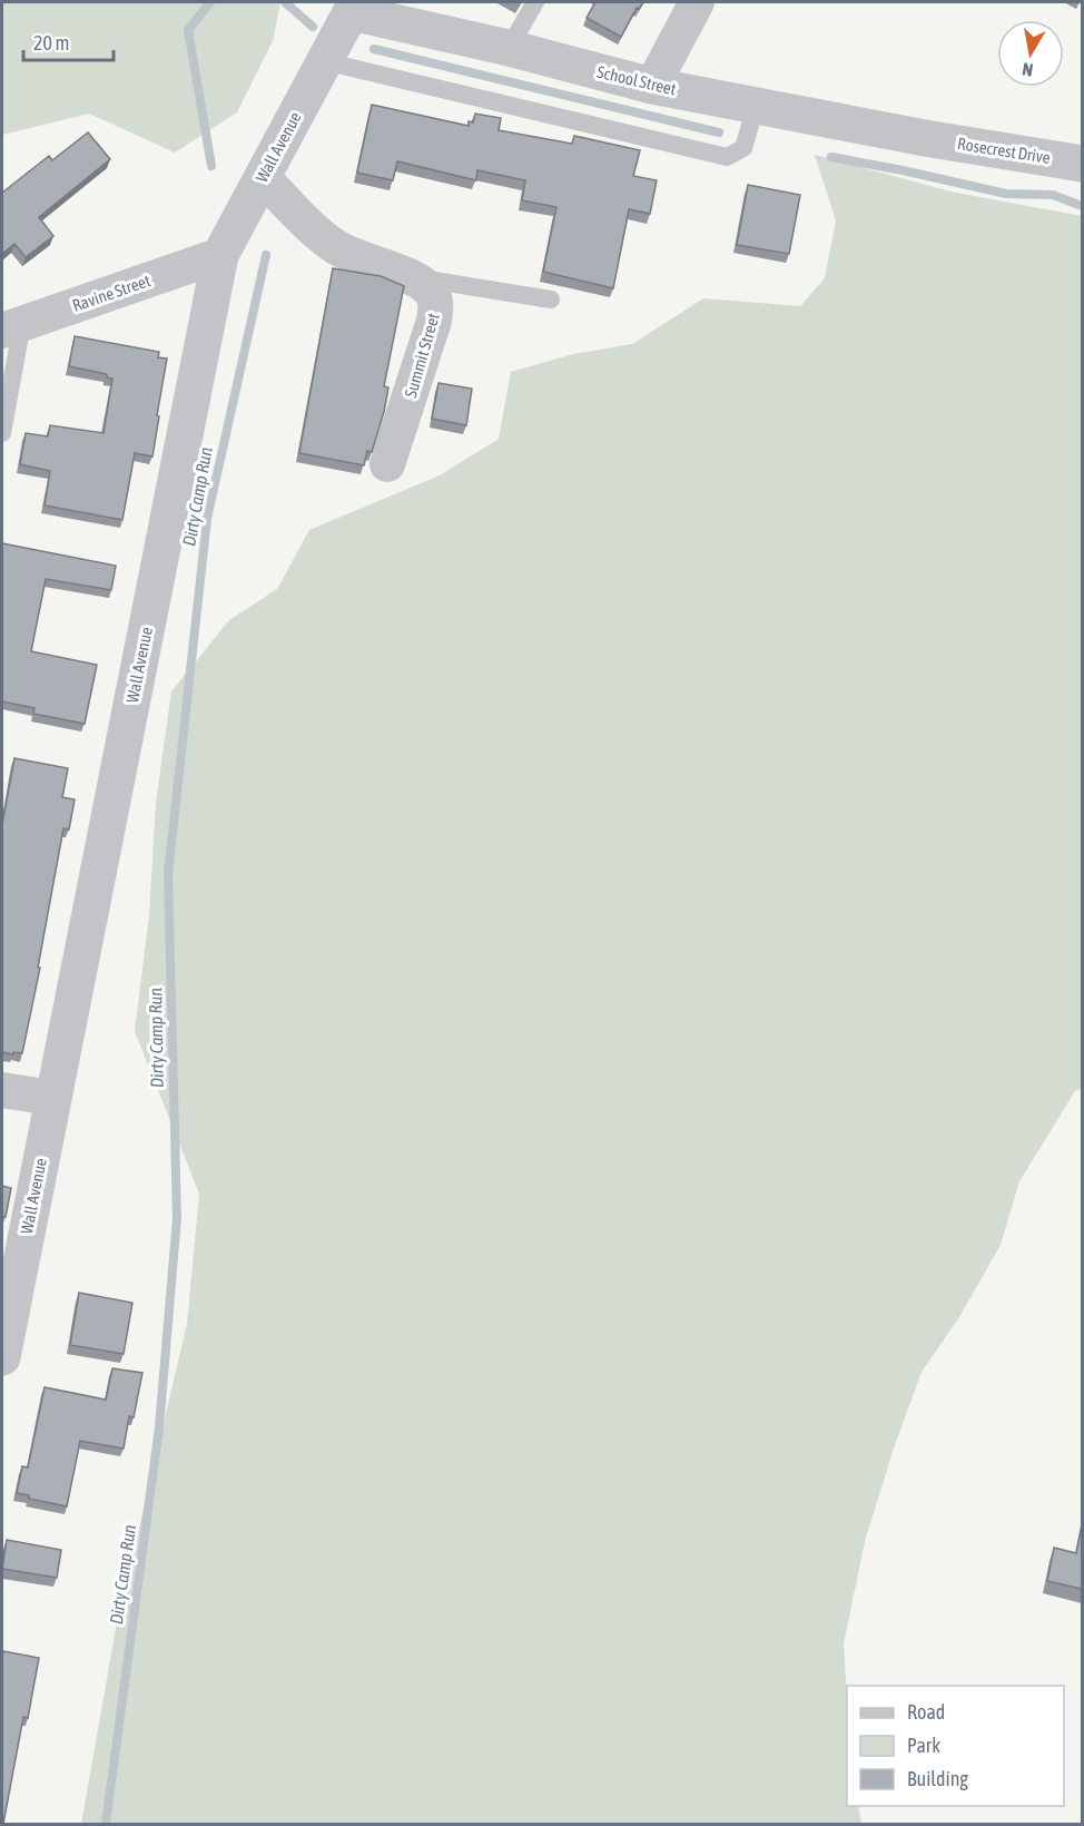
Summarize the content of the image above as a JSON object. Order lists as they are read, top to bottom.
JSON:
{
  "streets": {
    "street": [
      "School Street",
      "Wall Avenue",
      "Rosecrest Drive",
      "Ravine Street",
      "Summit Street"
    ]
  },
  "crossings": [
    ["School Street", "Wall Avenue"],
    ["School Street", "Rosecrest Drive"],
    ["Wall Avenue", "Ravine Street"],
    ["Wall Avenue", "Summit Street"]
  ],
  "water": ["Dirty Camp Run"],
  "legend": ["Road", "Park", "Building"],
  "scale_bar": "20 m",
  "north": "bottom"
}
